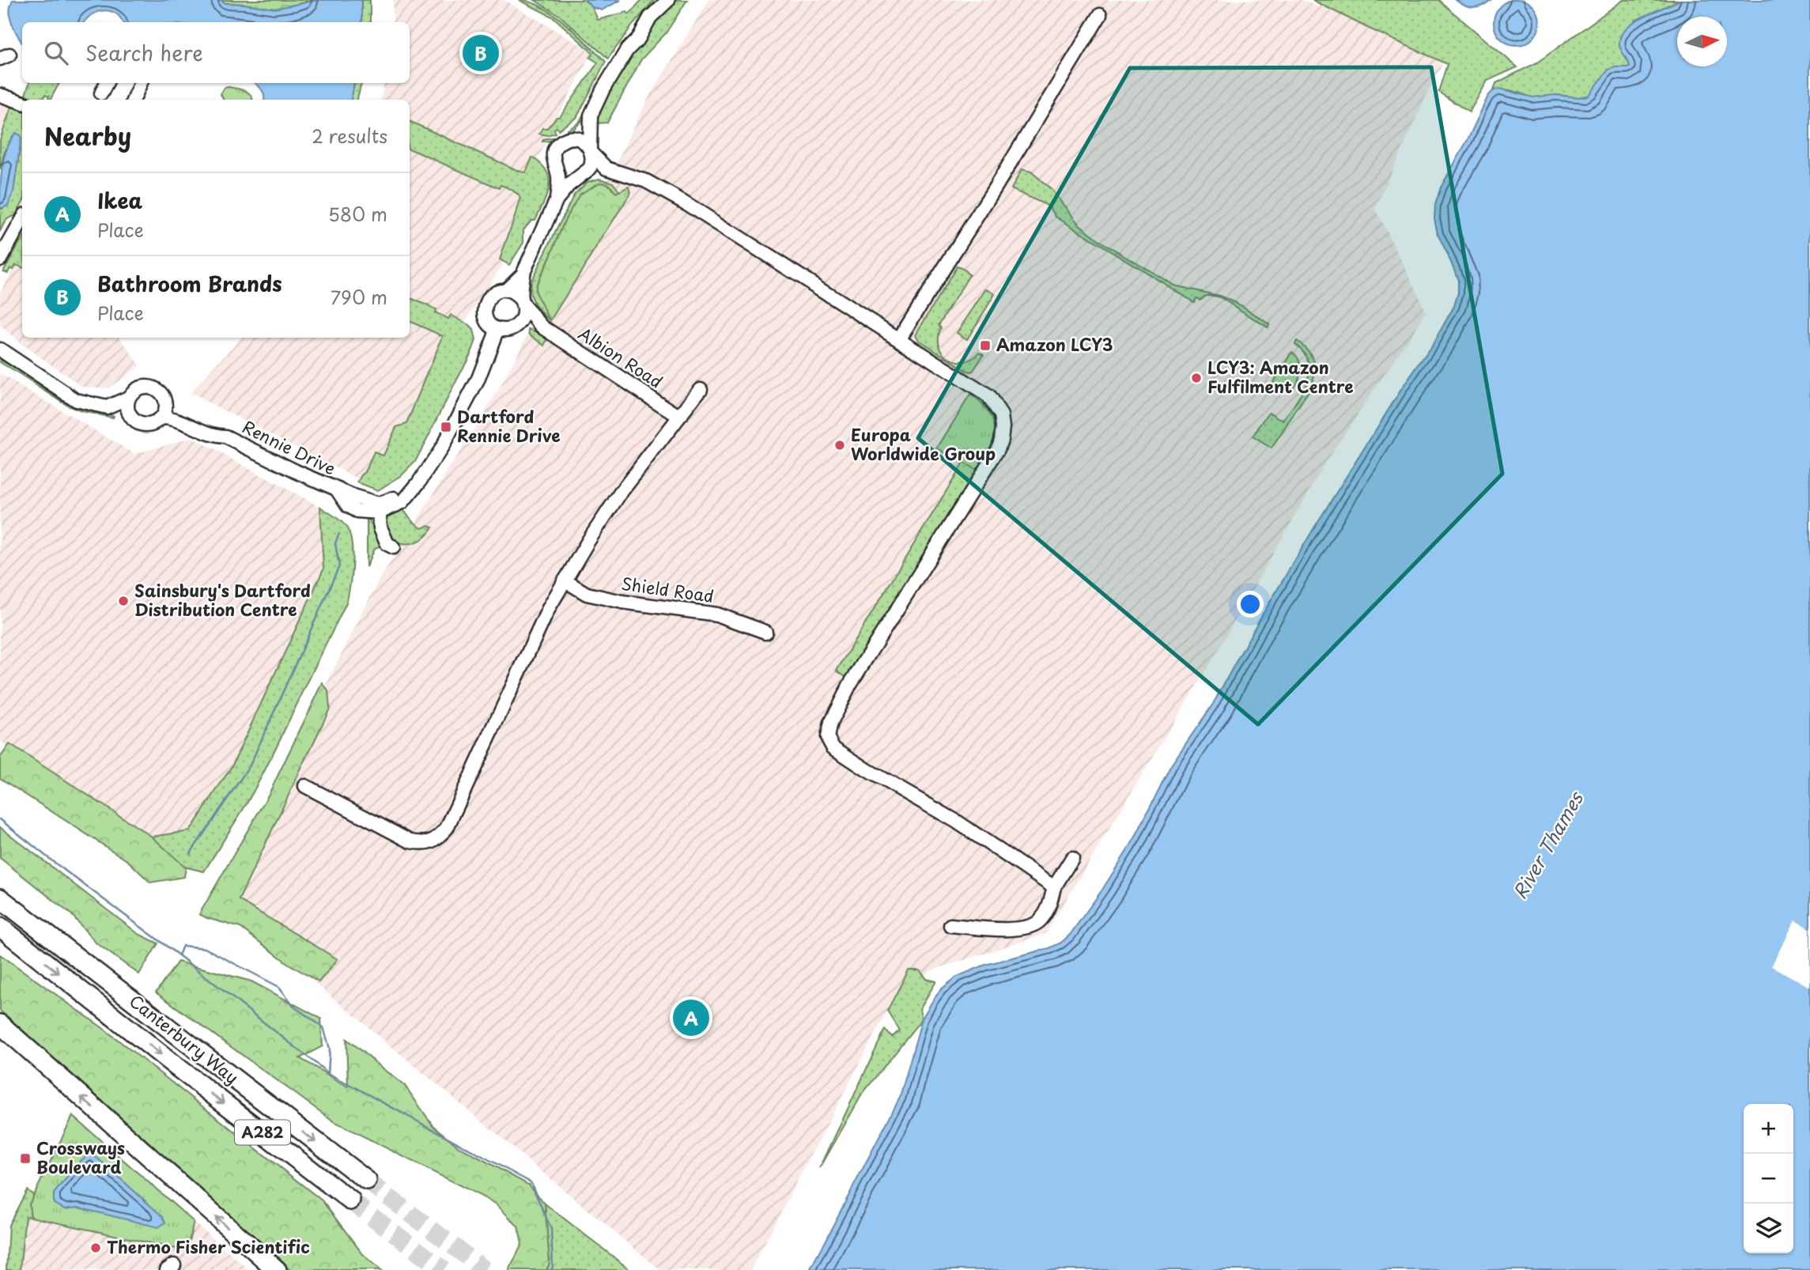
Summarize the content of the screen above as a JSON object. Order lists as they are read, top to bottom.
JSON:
{
  "streets": {
    "highway": ["Canterbury Way", "A282"],
    "street": ["Albion Road", "Rennie Drive", "Shield Road"]
  },
  "water": ["River Thames"],
  "places": {
    "transit": ["Amazon LCY3", "Dartford Rennie Drive", "Crossways Boulevard"],
    "other": [
      "LCY3: Amazon Fulfilment Centre",
      "Europa Worldwide Group",
      "Sainsbury's Dartford Distribution Centre",
      "Thermo Fisher Scientific"
    ]
  },
  "north": "right",
  "page": {
    "search": "Search here",
    "pins": ["B", "A"],
    "heading": ["Nearby", "2 results"],
    "list": [
      {
        "mark": "A",
        "name": "Ikea",
        "note": "Place",
        "value": "580 m"
      },
      {
        "mark": "B",
        "name": "Bathroom Brands",
        "note": "Place",
        "value": "790 m"
      }
    ],
    "map_buttons": ["+", "−"]
  }
}
